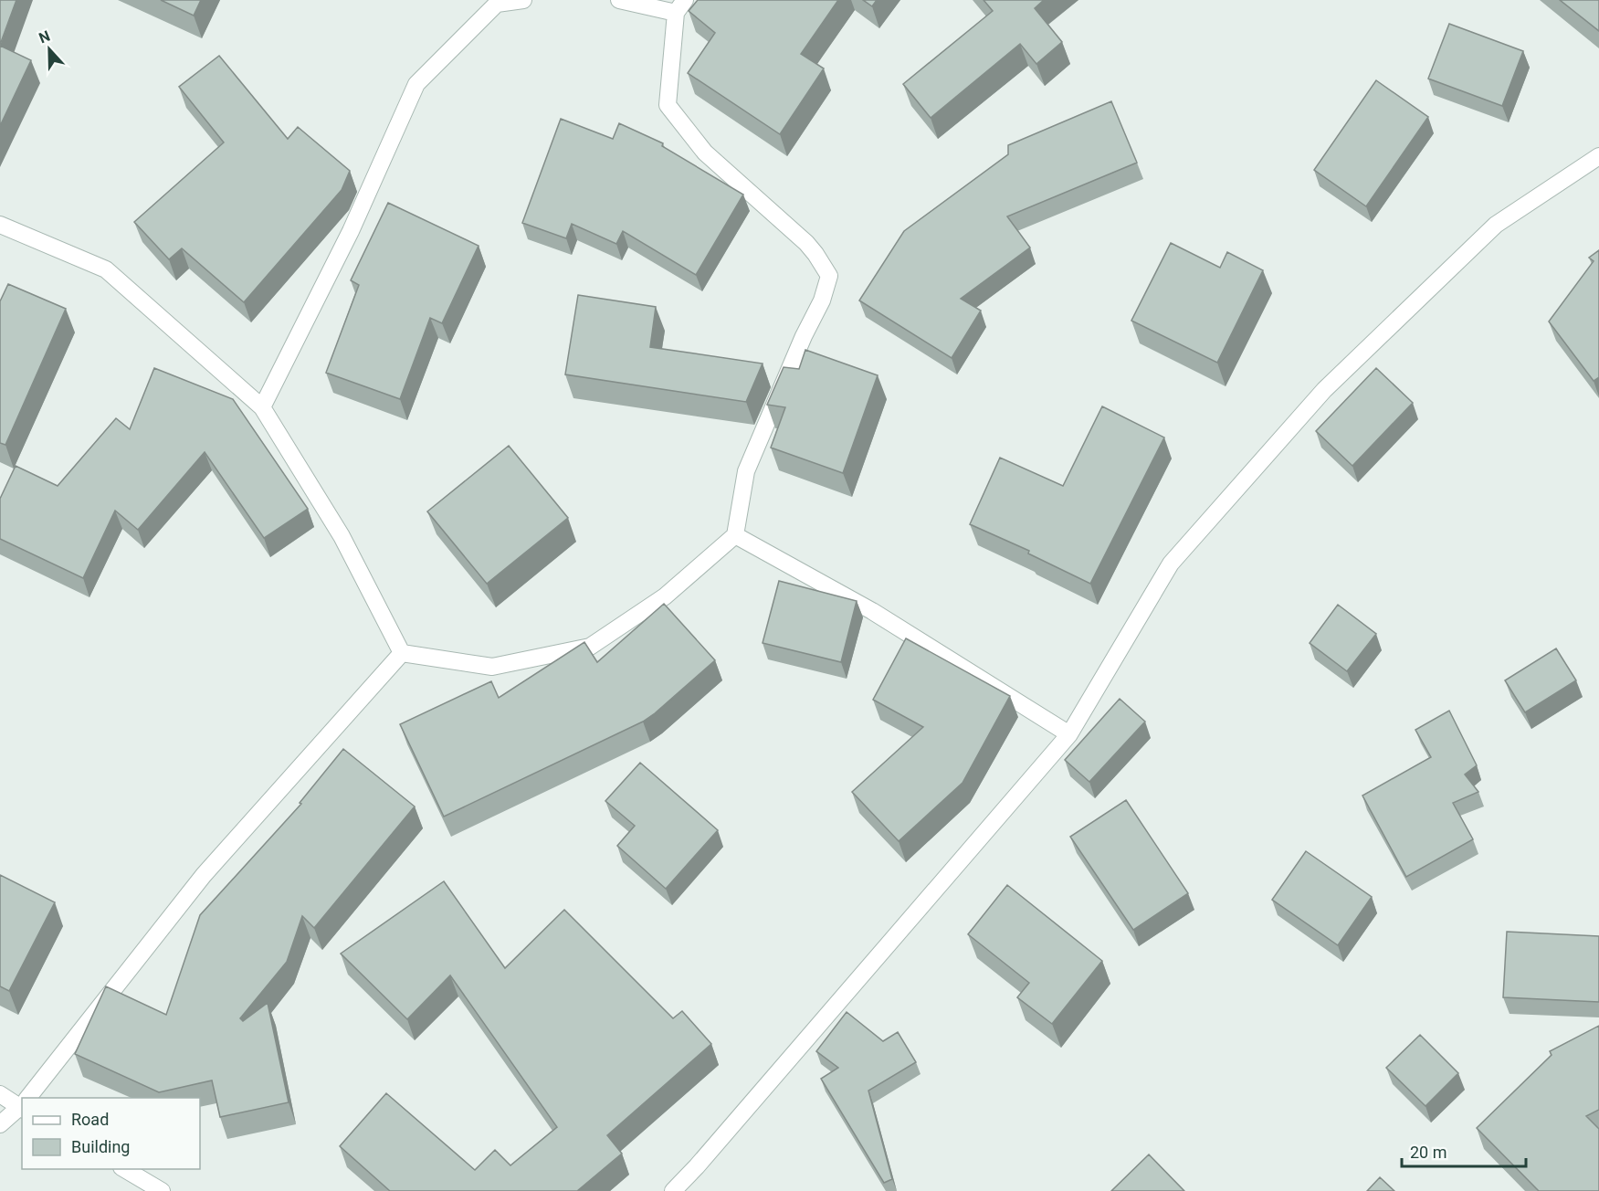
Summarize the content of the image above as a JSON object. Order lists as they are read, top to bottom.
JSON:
{
  "legend": ["Road", "Building"],
  "scale_bar": "20 m",
  "north": "top"
}
